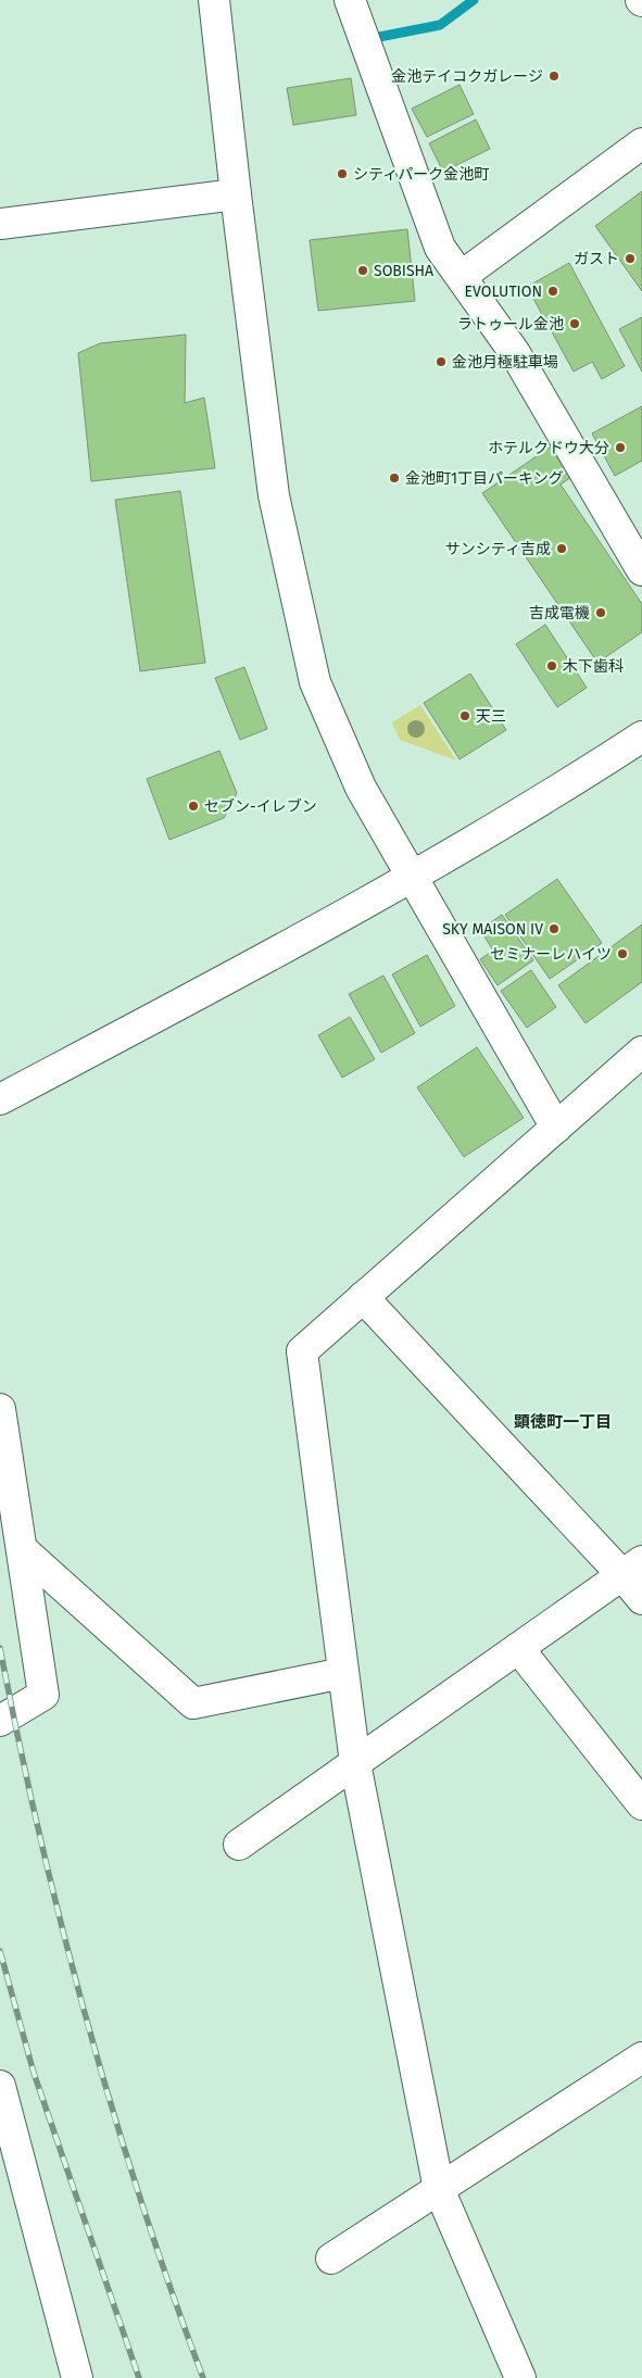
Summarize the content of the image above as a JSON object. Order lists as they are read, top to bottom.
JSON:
{
  "districts": ["顕徳町一丁目"],
  "places": [
    "金池テイコクガレージ",
    "シティパーク金池町",
    "ガスト",
    "SOBISHA",
    "EVOLUTION",
    "ラトゥール金池",
    "金池月極駐車場",
    "ホテルクドウ大分",
    "金池町1丁目パーキング",
    "サンシティ吉成",
    "吉成電機",
    "木下歯科",
    "天三",
    "セブン-イレブン",
    "SKY MAISON IV",
    "セミナーレハイツ"
  ]
}
